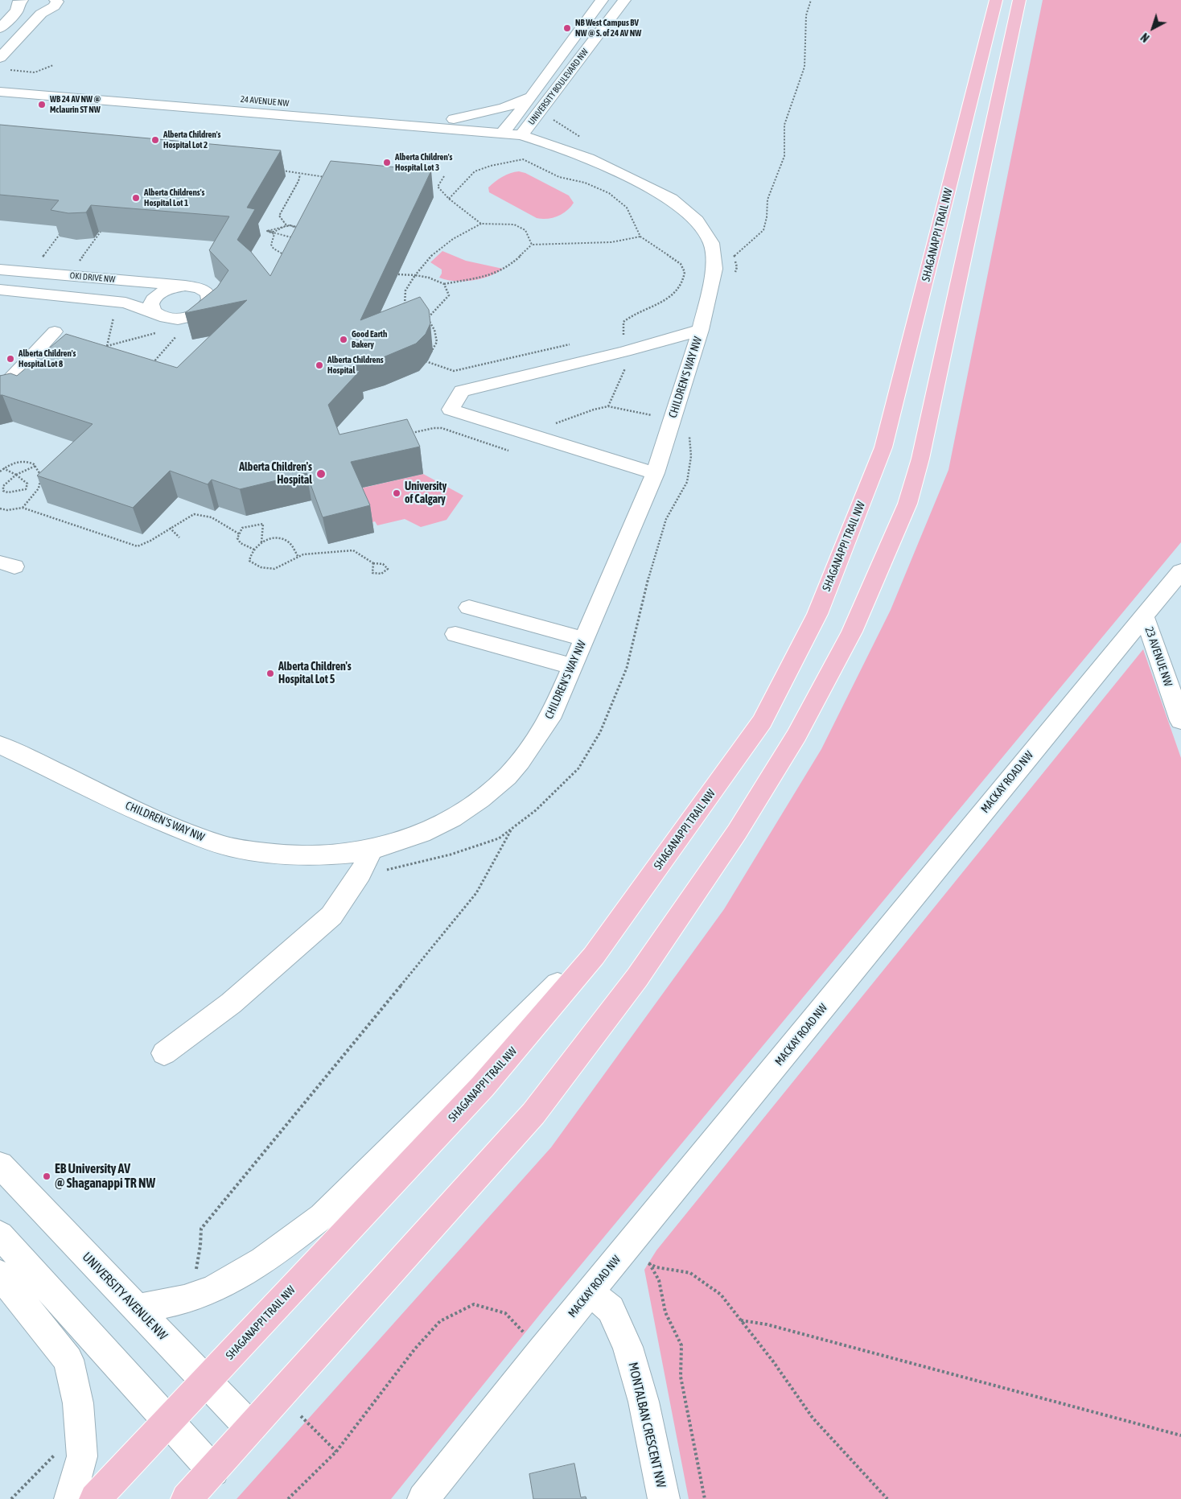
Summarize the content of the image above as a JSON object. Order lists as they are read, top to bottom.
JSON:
{
  "streets": {
    "main road": ["SHAGANAPPI TRAIL NW"],
    "street": [
      "UNIVERSITY BOULEVARD NW",
      "24 AVENUE NW",
      "OKI DRIVE NW",
      "CHILDREN'S WAY NW",
      "23 AVENUE NW",
      "MACKAY ROAD NW",
      "UNIVERSITY AVENUE NW",
      "MONTALBAN CRESCENT NW"
    ]
  },
  "crossings": [
    ["UNIVERSITY BOULEVARD NW", "24 AVENUE NW"],
    ["UNIVERSITY BOULEVARD NW", "CHILDREN'S WAY NW"],
    ["24 AVENUE NW", "CHILDREN'S WAY NW"],
    ["SHAGANAPPI TRAIL NW", "UNIVERSITY AVENUE NW"],
    ["23 AVENUE NW", "MACKAY ROAD NW"],
    ["MACKAY ROAD NW", "MONTALBAN CRESCENT NW"]
  ],
  "places": [
    "NB West Campus BV NW @ S. of 24 AV NW",
    "WB 24 AV NW @ Mclaurin ST NW",
    "Alberta Children's Hospital Lot 2",
    "Alberta Children's Hospital Lot 3",
    "Alberta Childrens's Hospital Lot 1",
    "Good Earth Bakery",
    "Alberta Children's Hospital Lot 8",
    "Alberta Childrens Hospital",
    "Alberta Children's Hospital",
    "University of Calgary",
    "Alberta Children's Hospital Lot 5",
    "EB University AV @ Shaganappi TR NW"
  ],
  "north": "bottom left"
}
